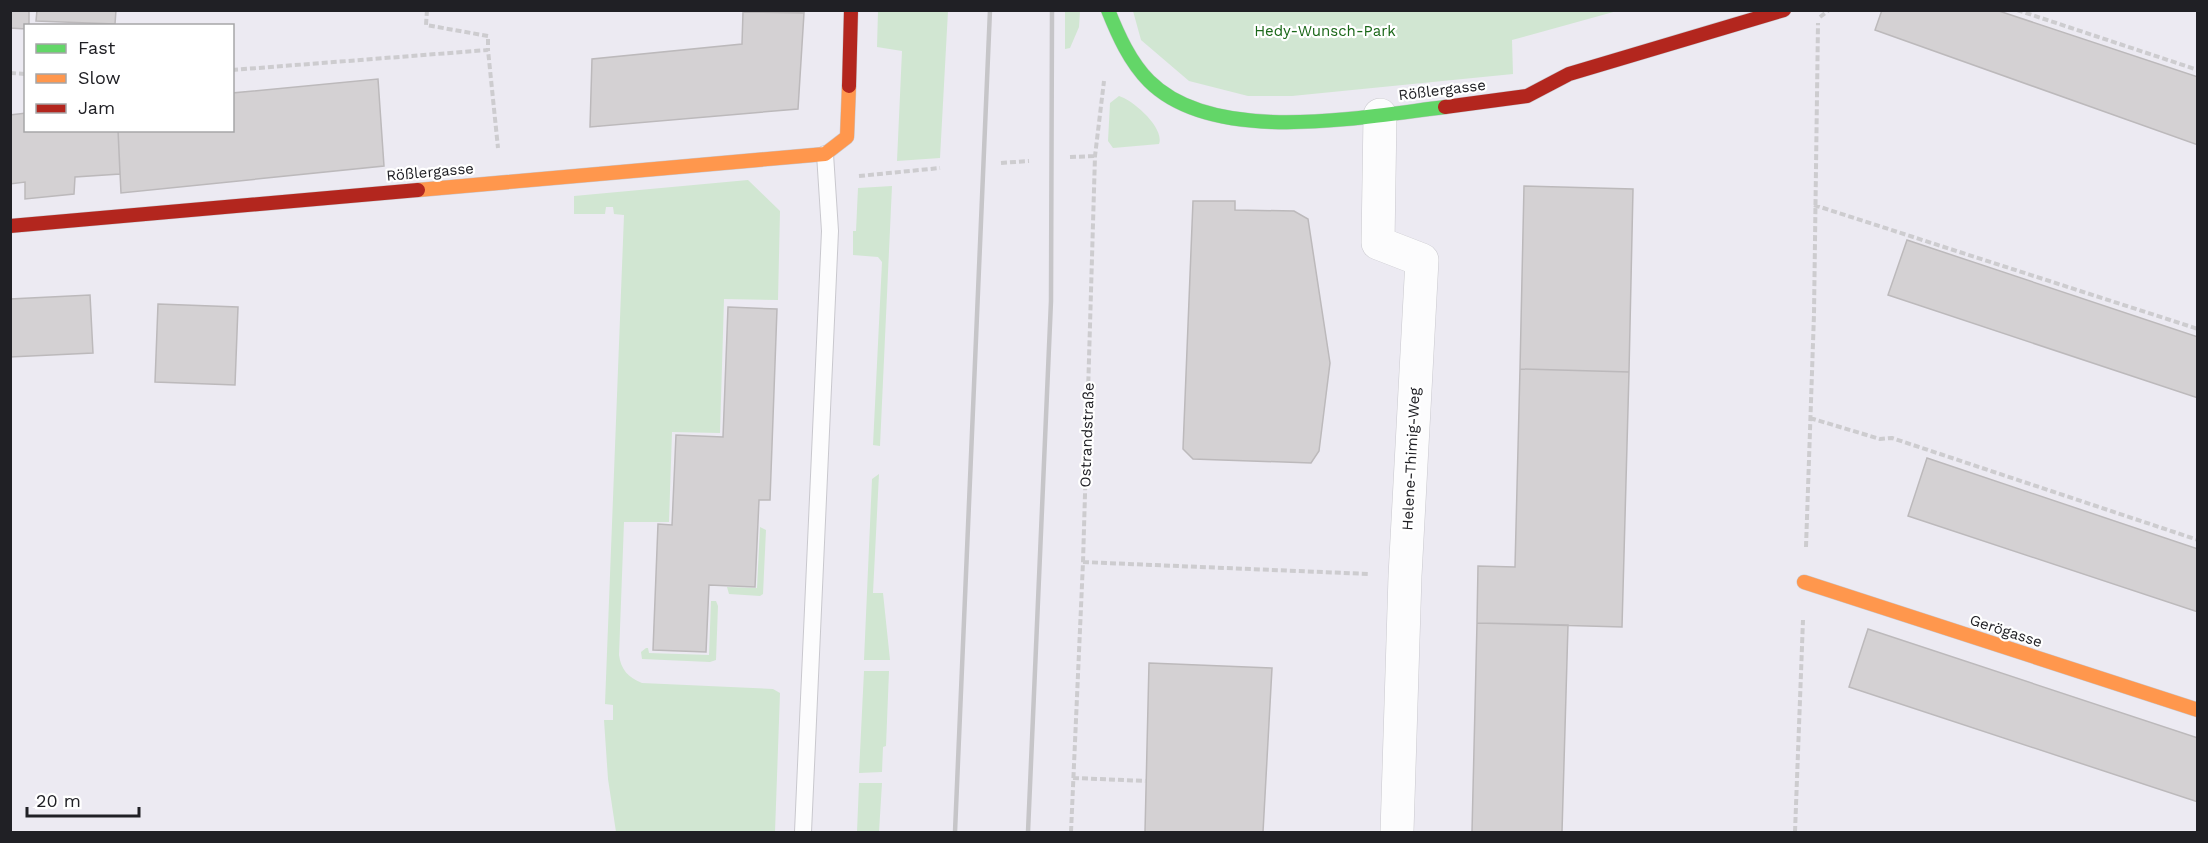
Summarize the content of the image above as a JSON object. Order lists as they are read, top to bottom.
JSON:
{
  "streets": {
    "street": ["Rößlergasse", "Helene-Thimig-Weg", "Gerögasse"],
    "path": ["Ostrandstraße"]
  },
  "crossings": [
    ["Rößlergasse", "Ostrandstraße"],
    ["Rößlergasse", "Helene-Thimig-Weg"]
  ],
  "parks": ["Hedy-Wunsch-Park"],
  "legend": ["Fast", "Slow", "Jam"],
  "scale_bar": "20 m"
}
